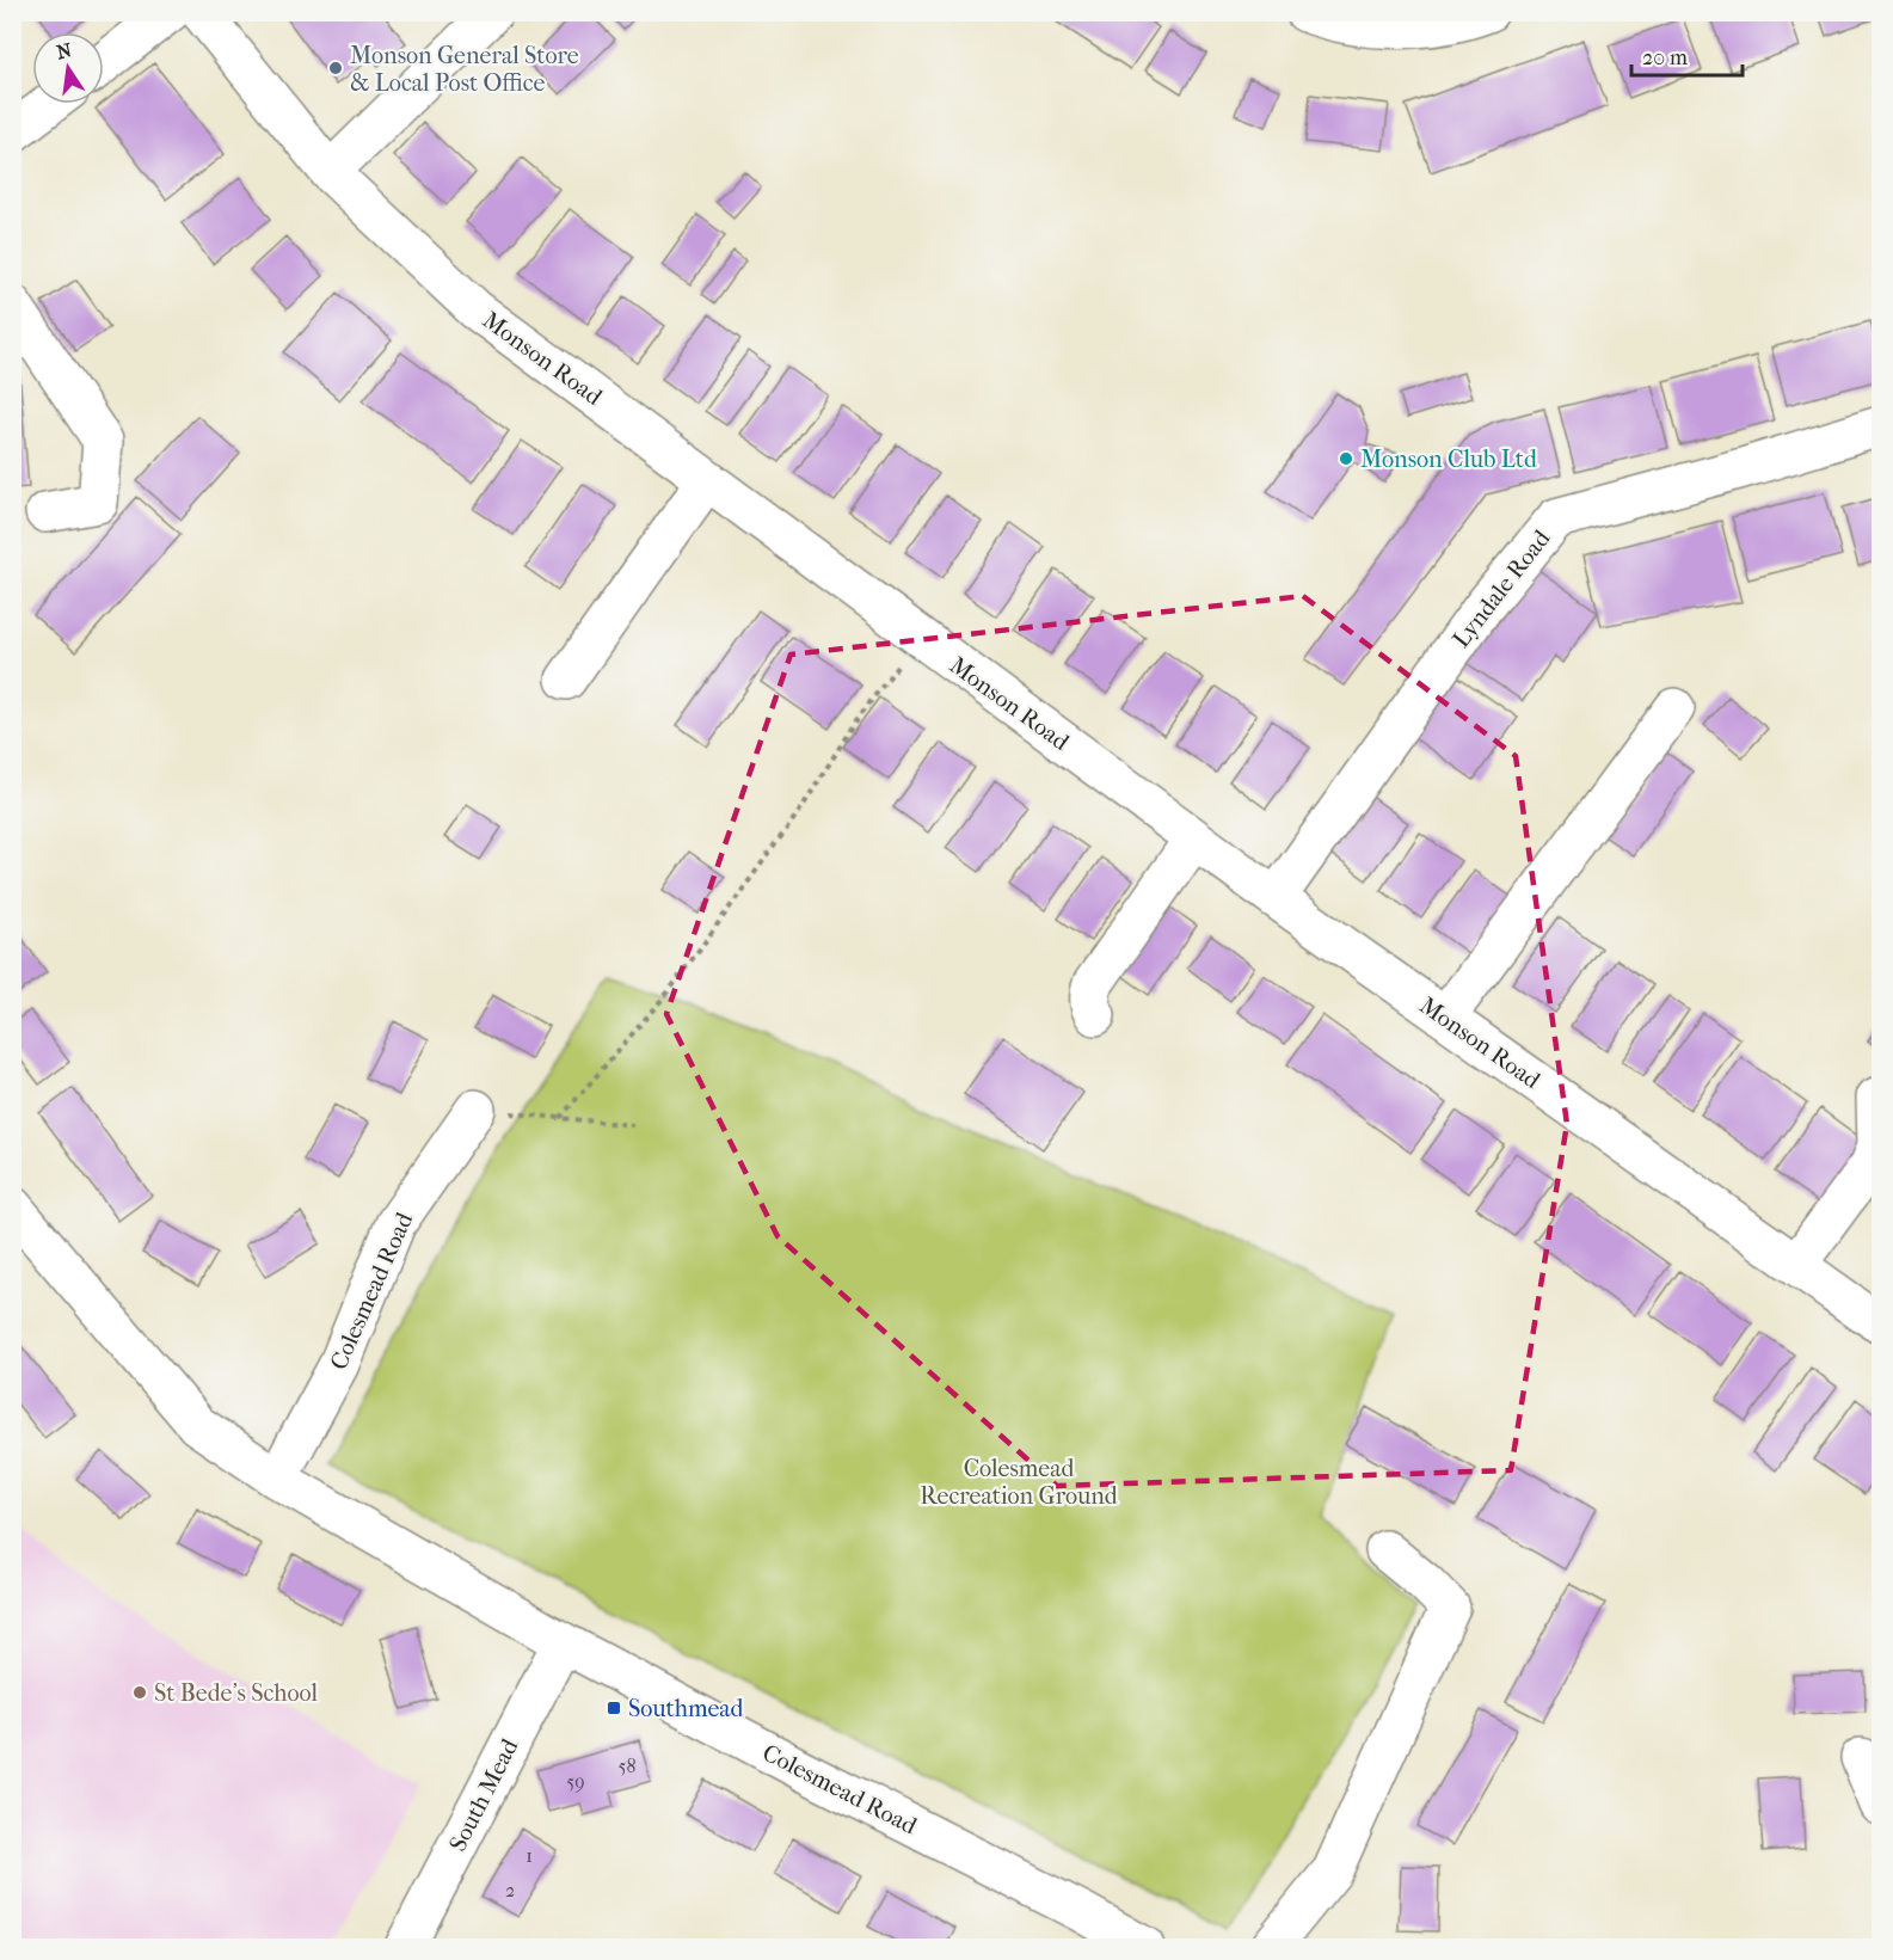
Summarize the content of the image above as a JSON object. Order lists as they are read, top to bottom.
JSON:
{
  "streets": {
    "street": [
      "Monson Road",
      "Lyndale Road",
      "Colesmead Road",
      "South Mead"
    ]
  },
  "crossings": [
    ["Monson Road", "Lyndale Road"],
    ["Colesmead Road", "South Mead"]
  ],
  "parks": ["Colesmead Recreation Ground"],
  "places": {
    "other": ["Monson General Store & Local Post Office", "Monson Club Ltd", "St Bede's School"],
    "transit": ["Southmead"]
  },
  "house_numbers": [
    "58",
    "59",
    "1",
    "2"
  ],
  "scale_bar": "20 m",
  "north": "top"
}
